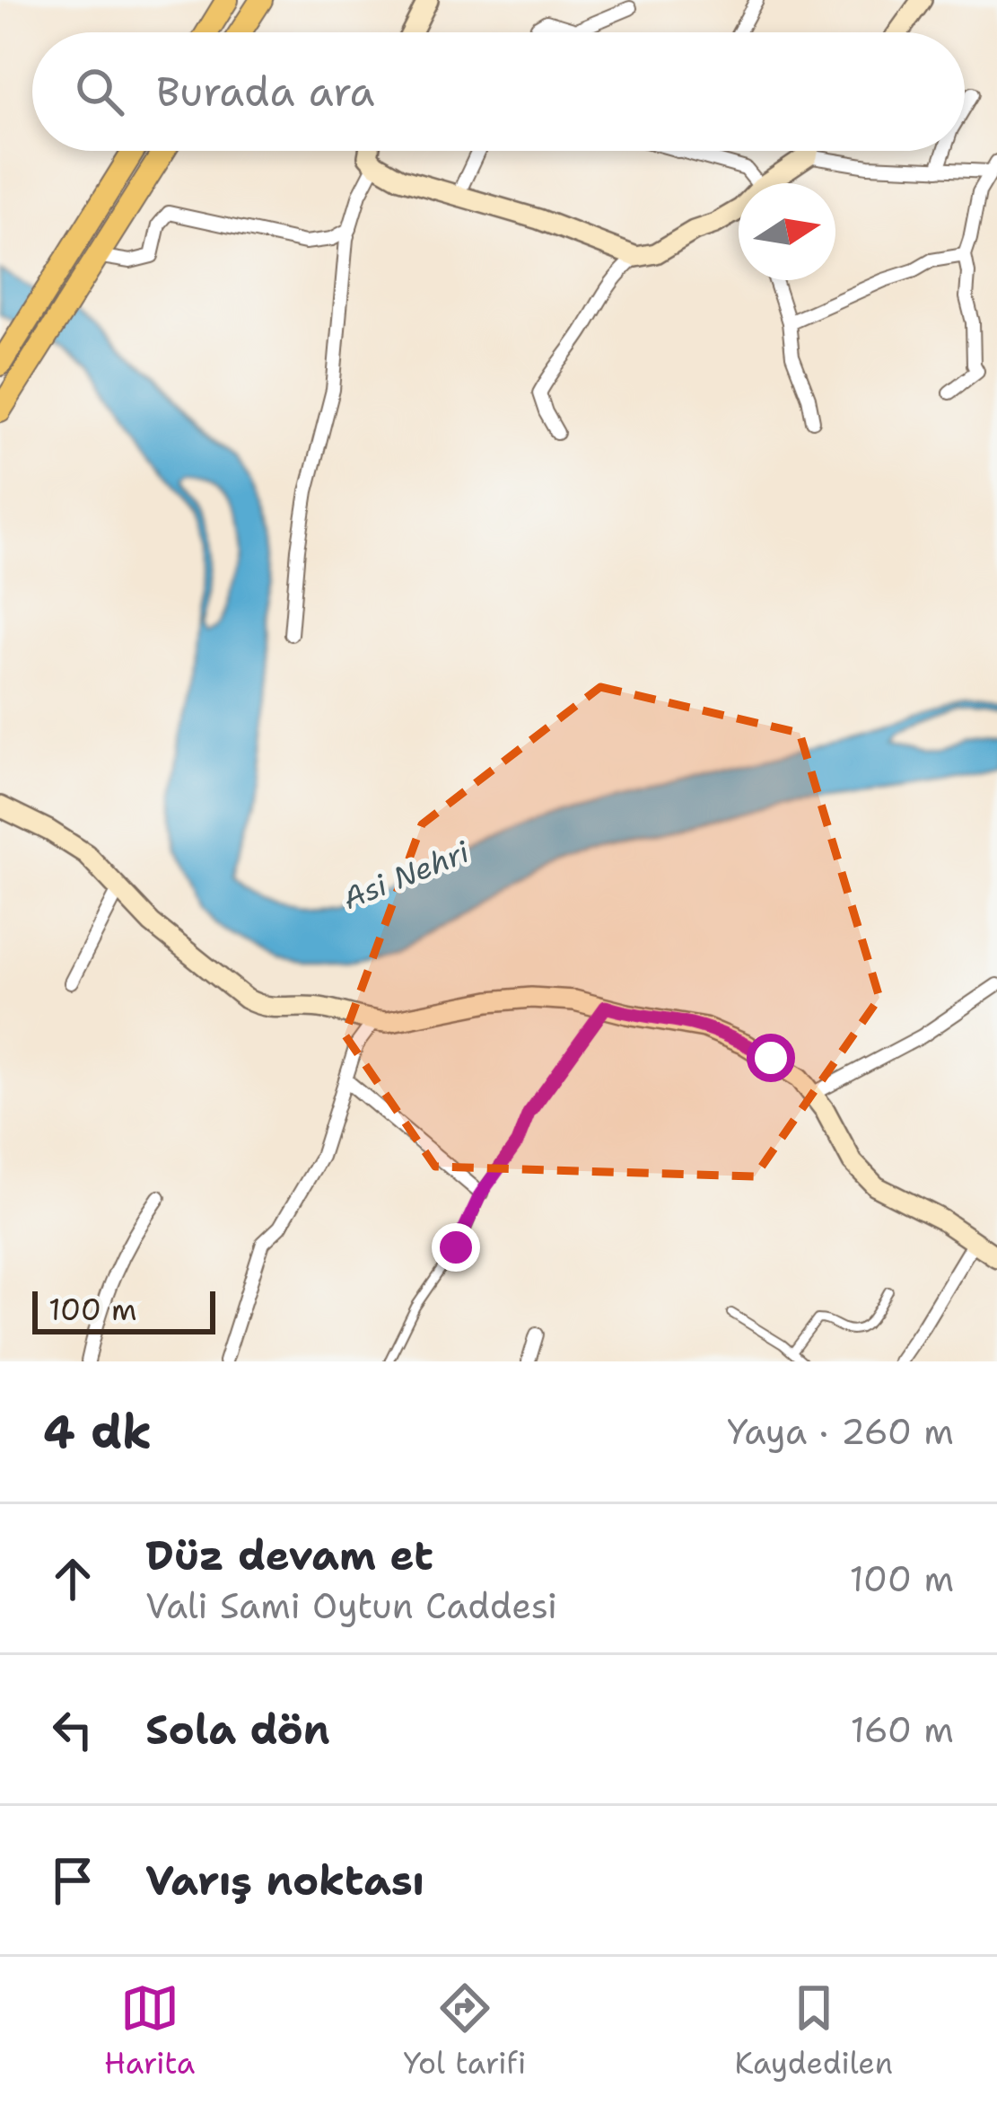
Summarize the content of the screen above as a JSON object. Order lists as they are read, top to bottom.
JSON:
{
  "water": ["Asi Nehri"],
  "scale_bar": "100 m",
  "north": "right",
  "page": {
    "search": "Burada ara",
    "scale": "100 m",
    "heading": ["4 dk", "Yaya · 260 m"],
    "list": [
      ["Düz devam et", "Vali Sami Oytun Caddesi", "100 m"],
      ["Sola dön", "160 m"],
      "Varış noktası"
    ],
    "nav": ["Harita", "Yol tarifi", "Kaydedilen"]
  }
}
